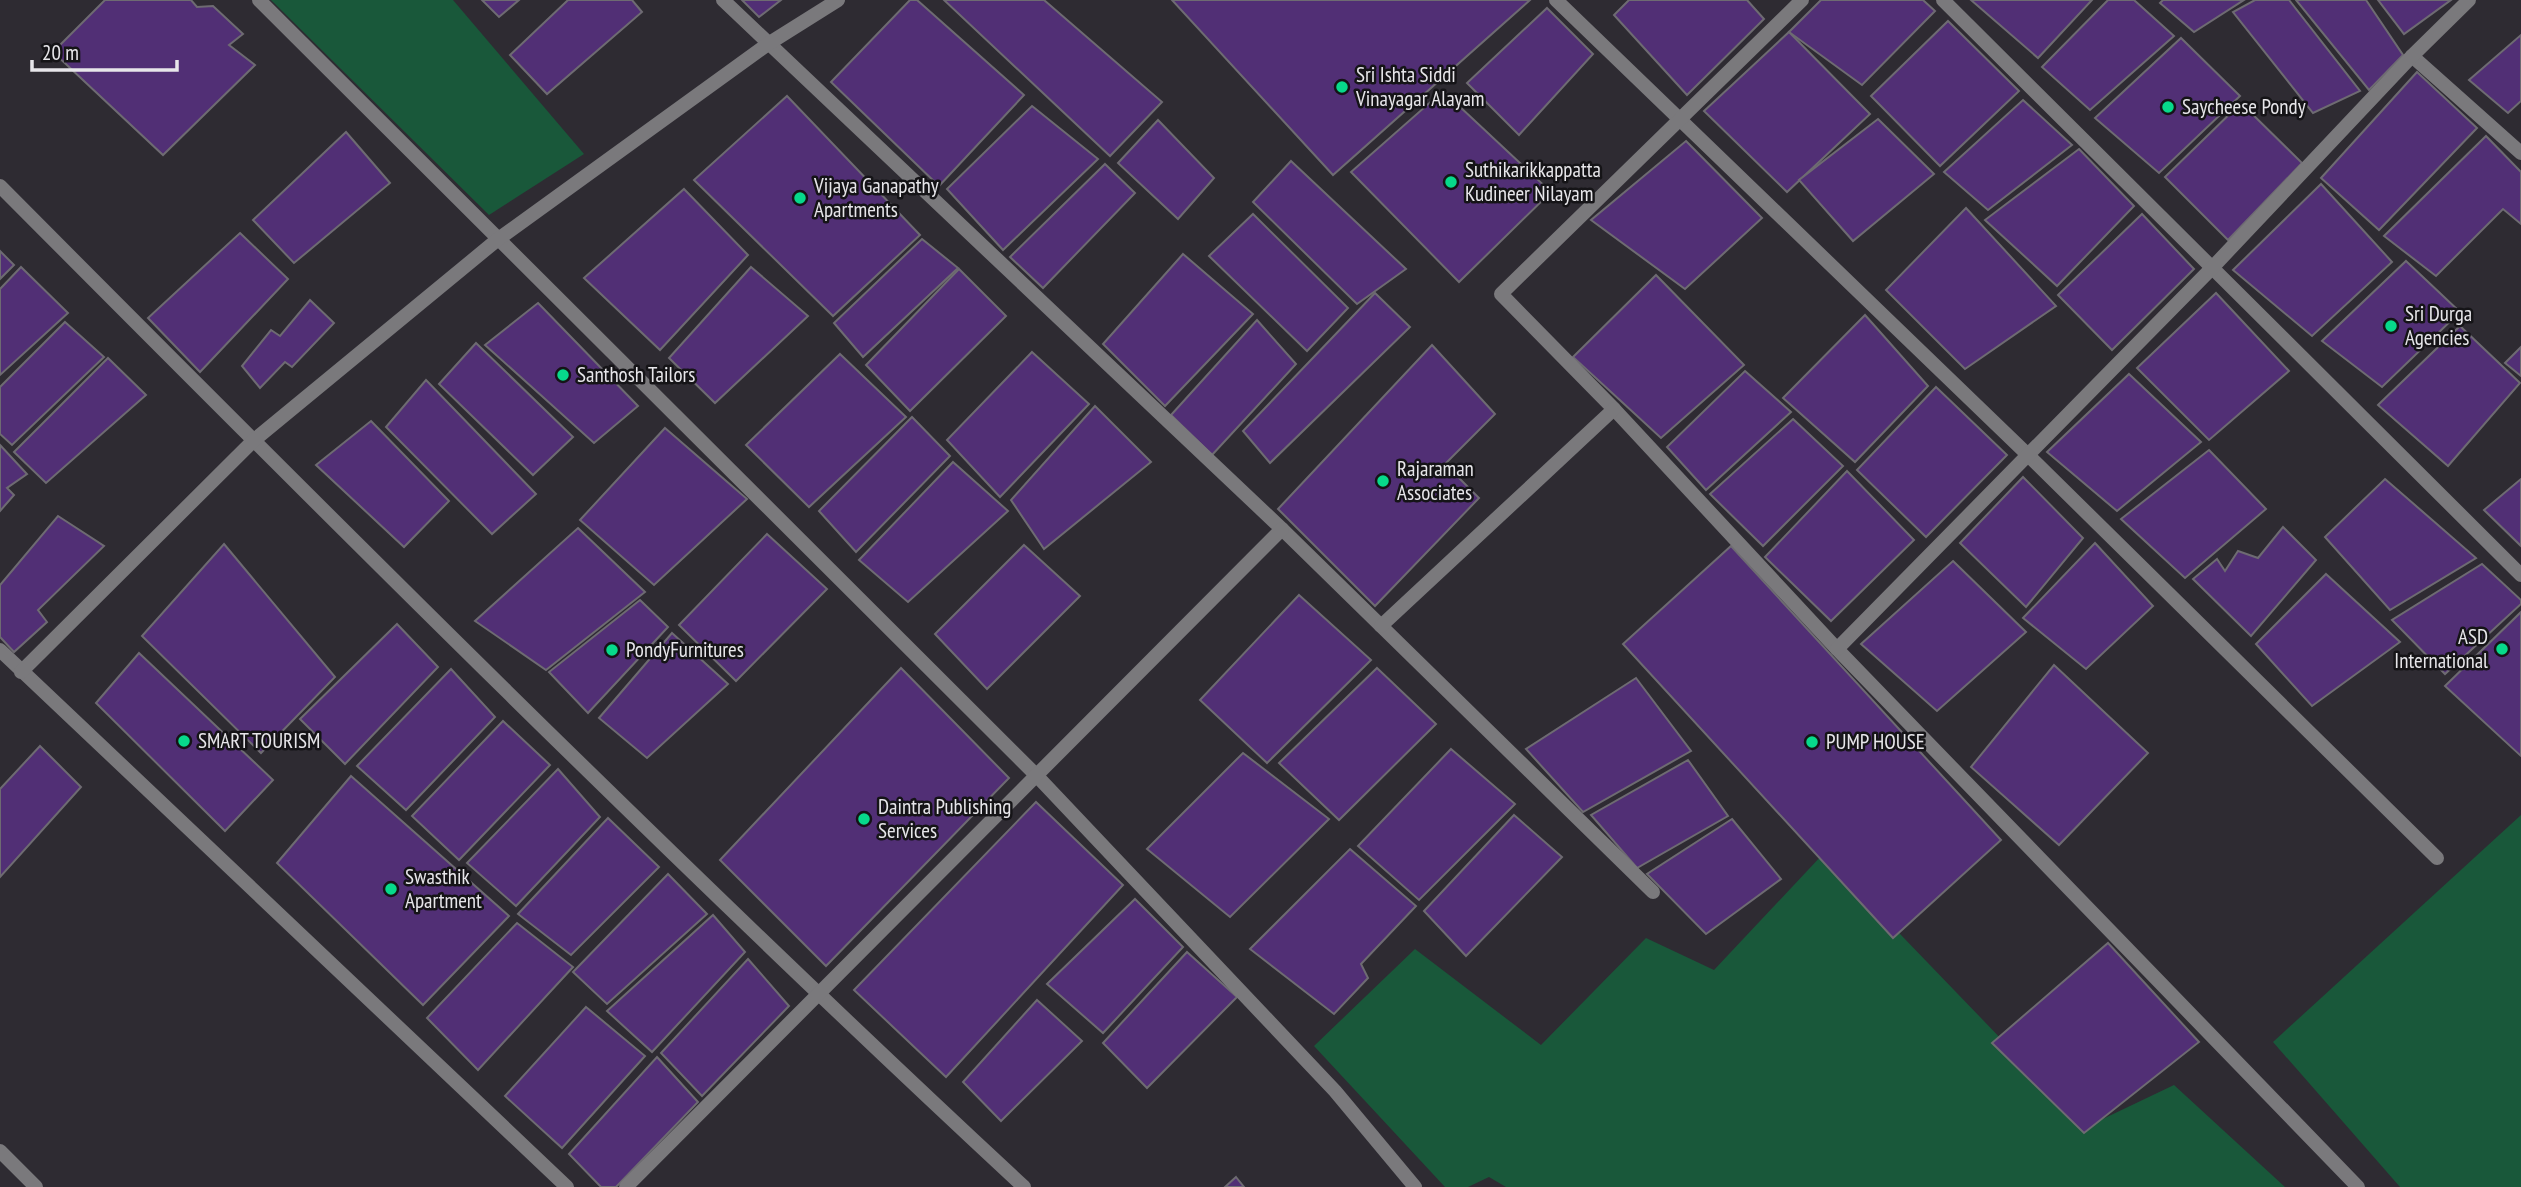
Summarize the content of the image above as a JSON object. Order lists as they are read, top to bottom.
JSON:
{
  "places": [
    "Sri Ishta Siddi Vinayagar Alayam",
    "Saycheese Pondy",
    "Suthikarikkappatta Kudineer Nilayam",
    "Vijaya Ganapathy Apartments",
    "Sri Durga Agencies",
    "Santhosh Tailors",
    "Rajaraman Associates",
    "ASD International",
    "PondyFurnitures",
    "SMART TOURISM",
    "PUMP HOUSE",
    "Daintra Publishing Services",
    "Swasthik Apartment"
  ],
  "scale_bar": "20 m"
}
